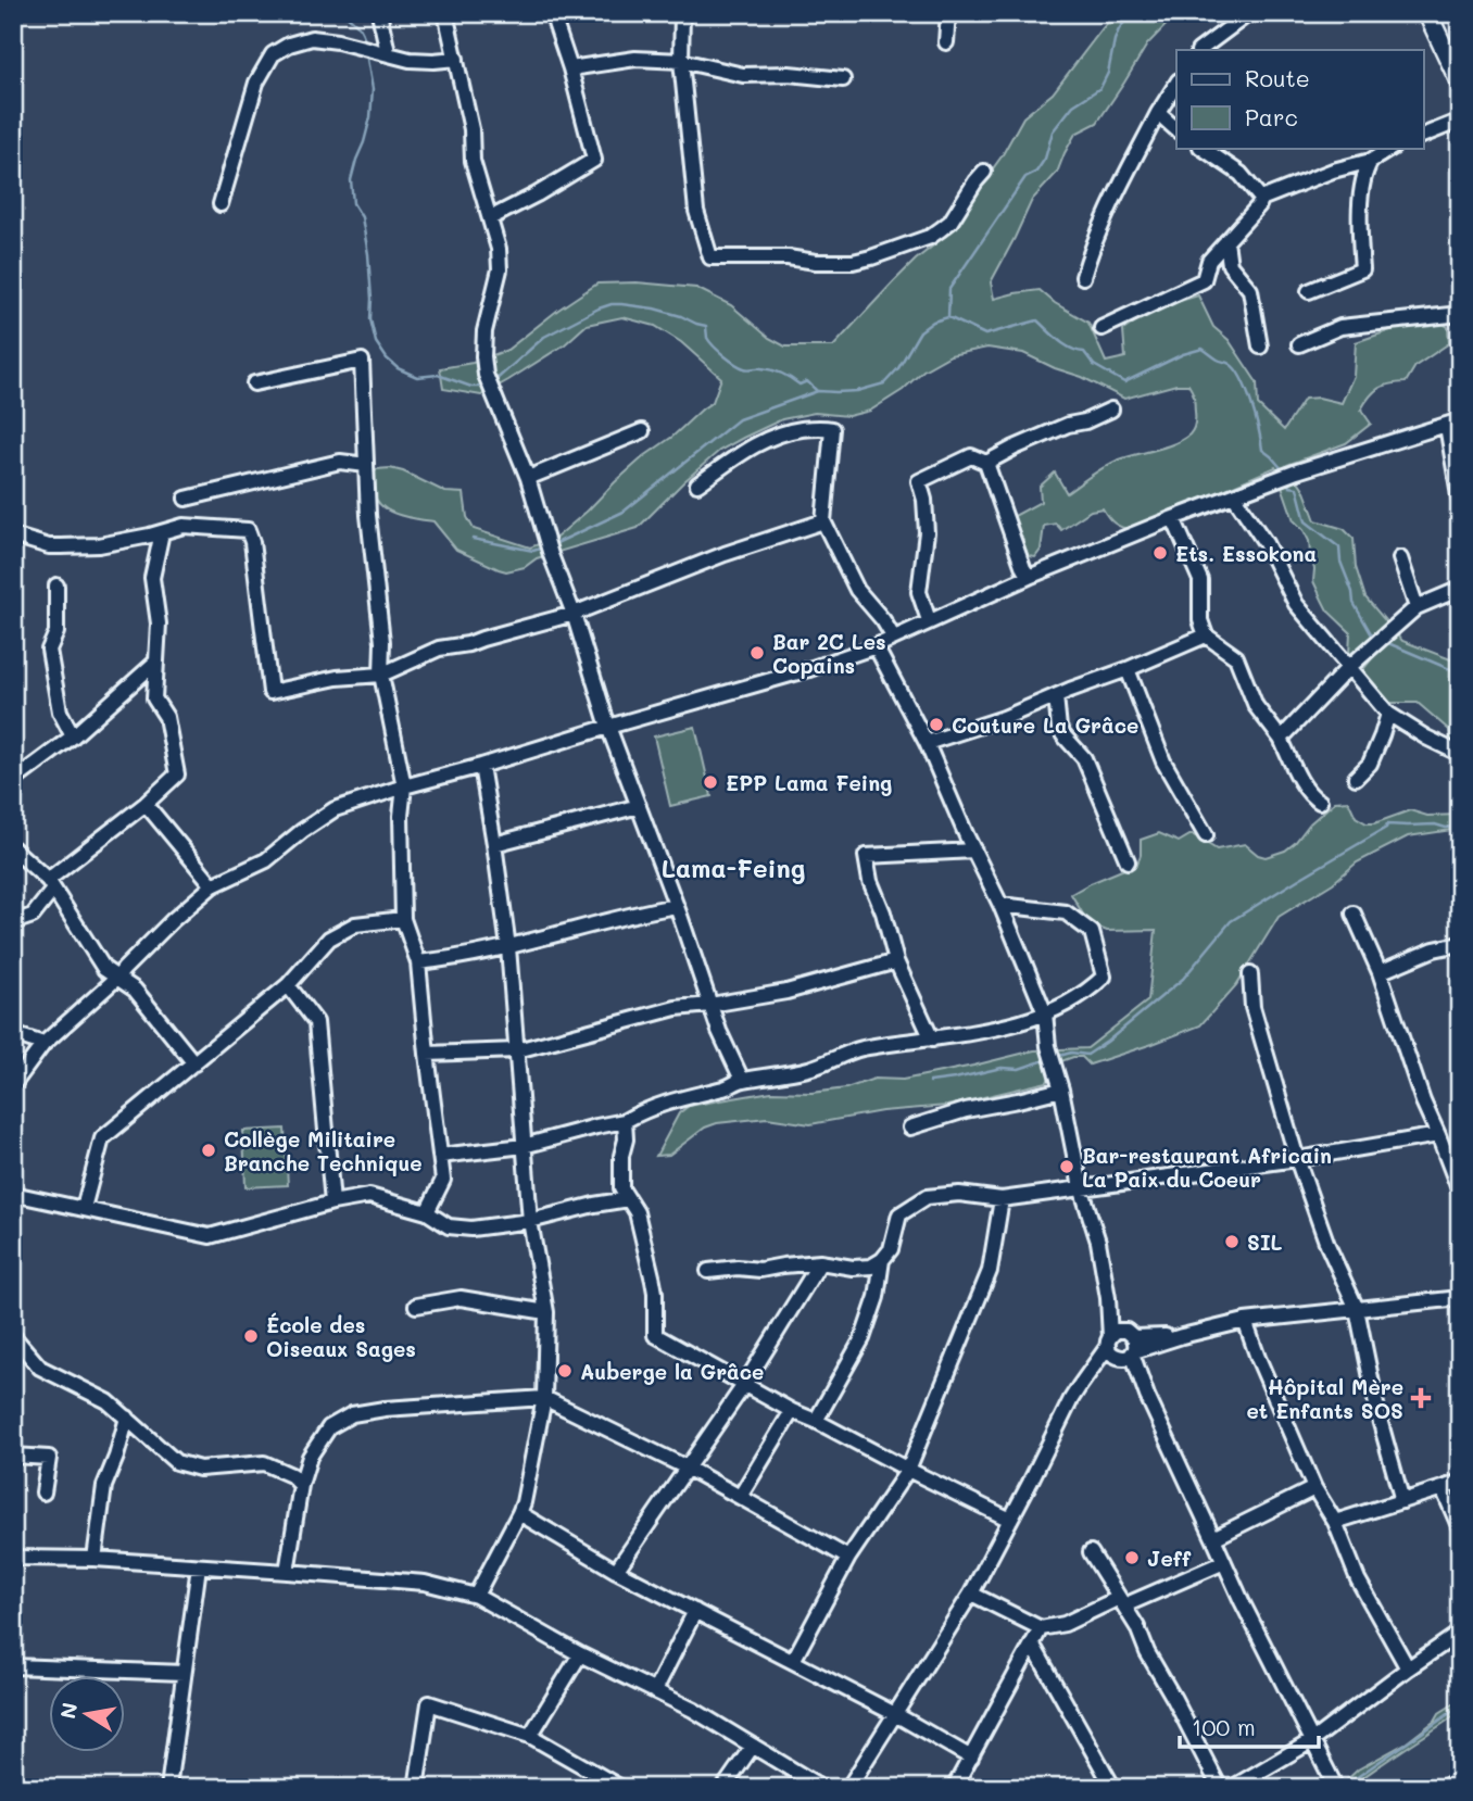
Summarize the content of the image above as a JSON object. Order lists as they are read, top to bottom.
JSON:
{
  "districts": ["Lama-Feing"],
  "places": {
    "other": [
      "Ets. Essokona",
      "Bar 2C Les Copains",
      "Couture La Grâce",
      "EPP Lama Feing",
      "Collège Militaire Branche Technique",
      "Bar-restaurant Africain La Paix du Coeur",
      "SIL",
      "École des Oiseaux Sages",
      "Auberge la Grâce",
      "Jeff"
    ],
    "health": ["Hôpital Mère et Enfants SOS"]
  },
  "legend": ["Route", "Parc"],
  "scale_bar": "100 m",
  "north": "left"
}
